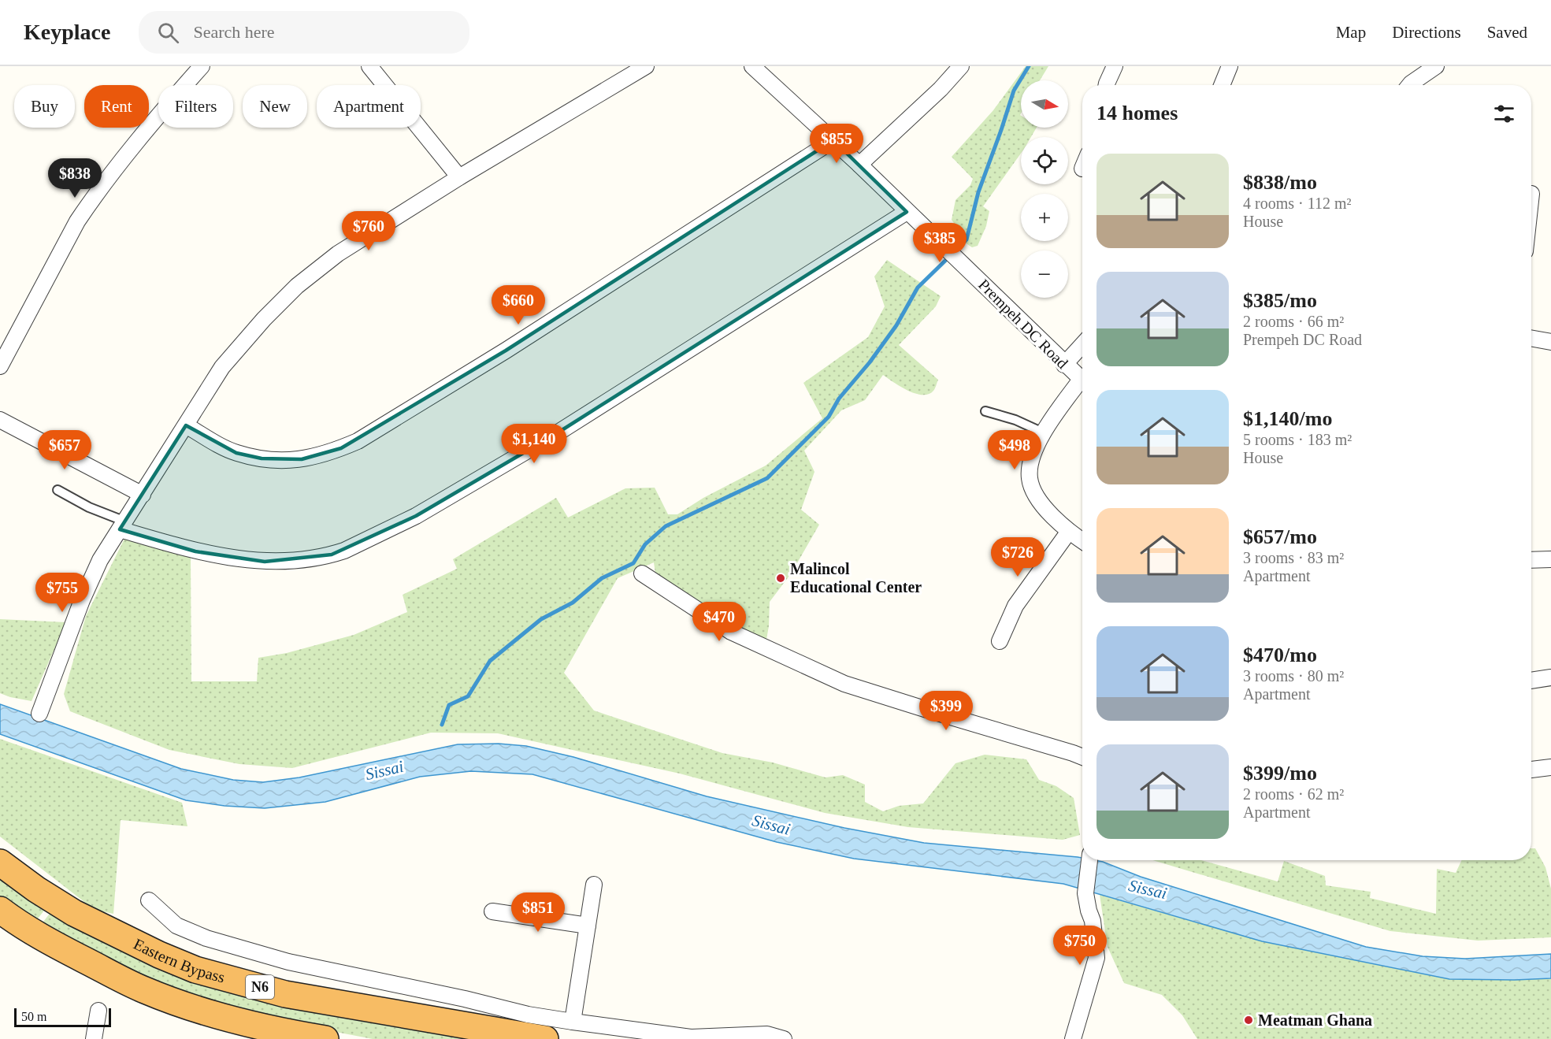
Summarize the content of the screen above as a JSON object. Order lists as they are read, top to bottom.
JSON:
{
  "streets": {
    "highway": ["Eastern Bypass", "N6"],
    "street": ["Prempeh DC Road"]
  },
  "water": ["Sissai"],
  "places": ["Malincol Educational Center", "Meatman Ghana"],
  "scale_bar": "50 m",
  "north": "right",
  "page": {
    "header": "Keyplace",
    "search": "Search here",
    "nav": ["Map", "Directions", "Saved"],
    "map_buttons": ["+", "−"],
    "chip": [
      "Buy",
      "Rent",
      "Filters",
      "New",
      "Apartment"
    ],
    "heading": "14 homes",
    "price": [
      "$855",
      "$838",
      "$760",
      "$385",
      "$660",
      "$1,140",
      "$657",
      "$498",
      "$726",
      "$755",
      "$470",
      "$399",
      "$851",
      "$750"
    ],
    "list": [
      {
        "name": "$838/mo",
        "note": "4 rooms · 112 m² · House"
      },
      {
        "name": "$385/mo",
        "note": "2 rooms · 66 m² · Prempeh DC Road"
      },
      {
        "name": "$1,140/mo",
        "note": "5 rooms · 183 m² · House"
      },
      {
        "name": "$657/mo",
        "note": "3 rooms · 83 m² · Apartment"
      },
      {
        "name": "$470/mo",
        "note": "3 rooms · 80 m² · Apartment"
      },
      {
        "name": "$399/mo",
        "note": "2 rooms · 62 m² · Apartment"
      }
    ],
    "scale": "50 m"
  }
}
